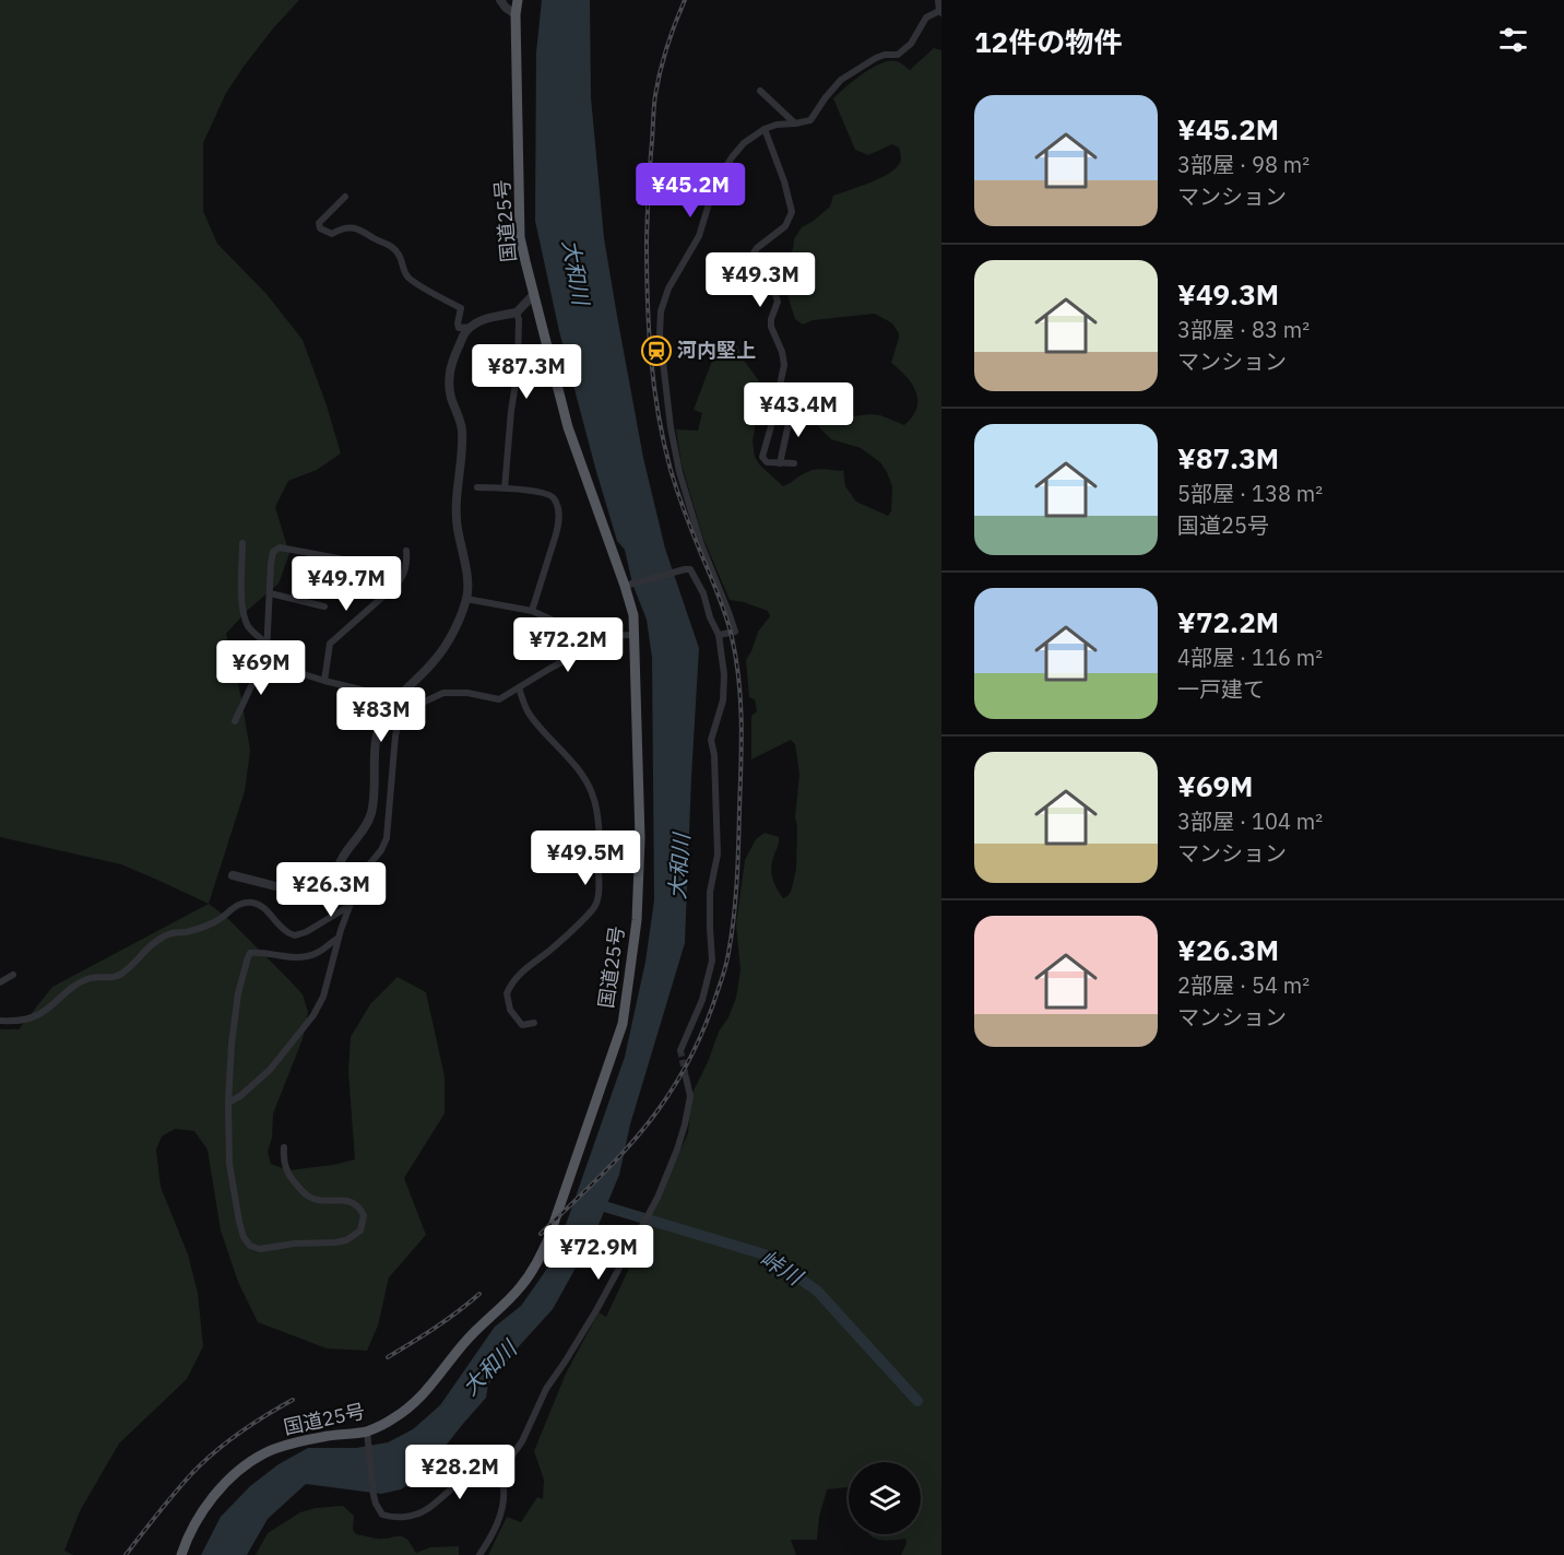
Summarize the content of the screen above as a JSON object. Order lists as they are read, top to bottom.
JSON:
{
  "streets": {
    "highway": ["国道25号"]
  },
  "water": ["大和川", "峠川"],
  "places": {
    "station": ["河内堅上"]
  },
  "page": {
    "heading": "12件の物件",
    "list": [
      {
        "name": "¥45.2M",
        "note": "3部屋 · 98 m² · マンション"
      },
      {
        "name": "¥49.3M",
        "note": "3部屋 · 83 m² · マンション"
      },
      {
        "name": "¥87.3M",
        "note": "5部屋 · 138 m² · 国道25号"
      },
      {
        "name": "¥72.2M",
        "note": "4部屋 · 116 m² · 一戸建て"
      },
      {
        "name": "¥69M",
        "note": "3部屋 · 104 m² · マンション"
      },
      {
        "name": "¥26.3M",
        "note": "2部屋 · 54 m² · マンション"
      }
    ],
    "price": [
      "¥45.2M",
      "¥49.3M",
      "¥87.3M",
      "¥43.4M",
      "¥49.7M",
      "¥72.2M",
      "¥69M",
      "¥83M",
      "¥49.5M",
      "¥26.3M",
      "¥72.9M",
      "¥28.2M"
    ]
  }
}
